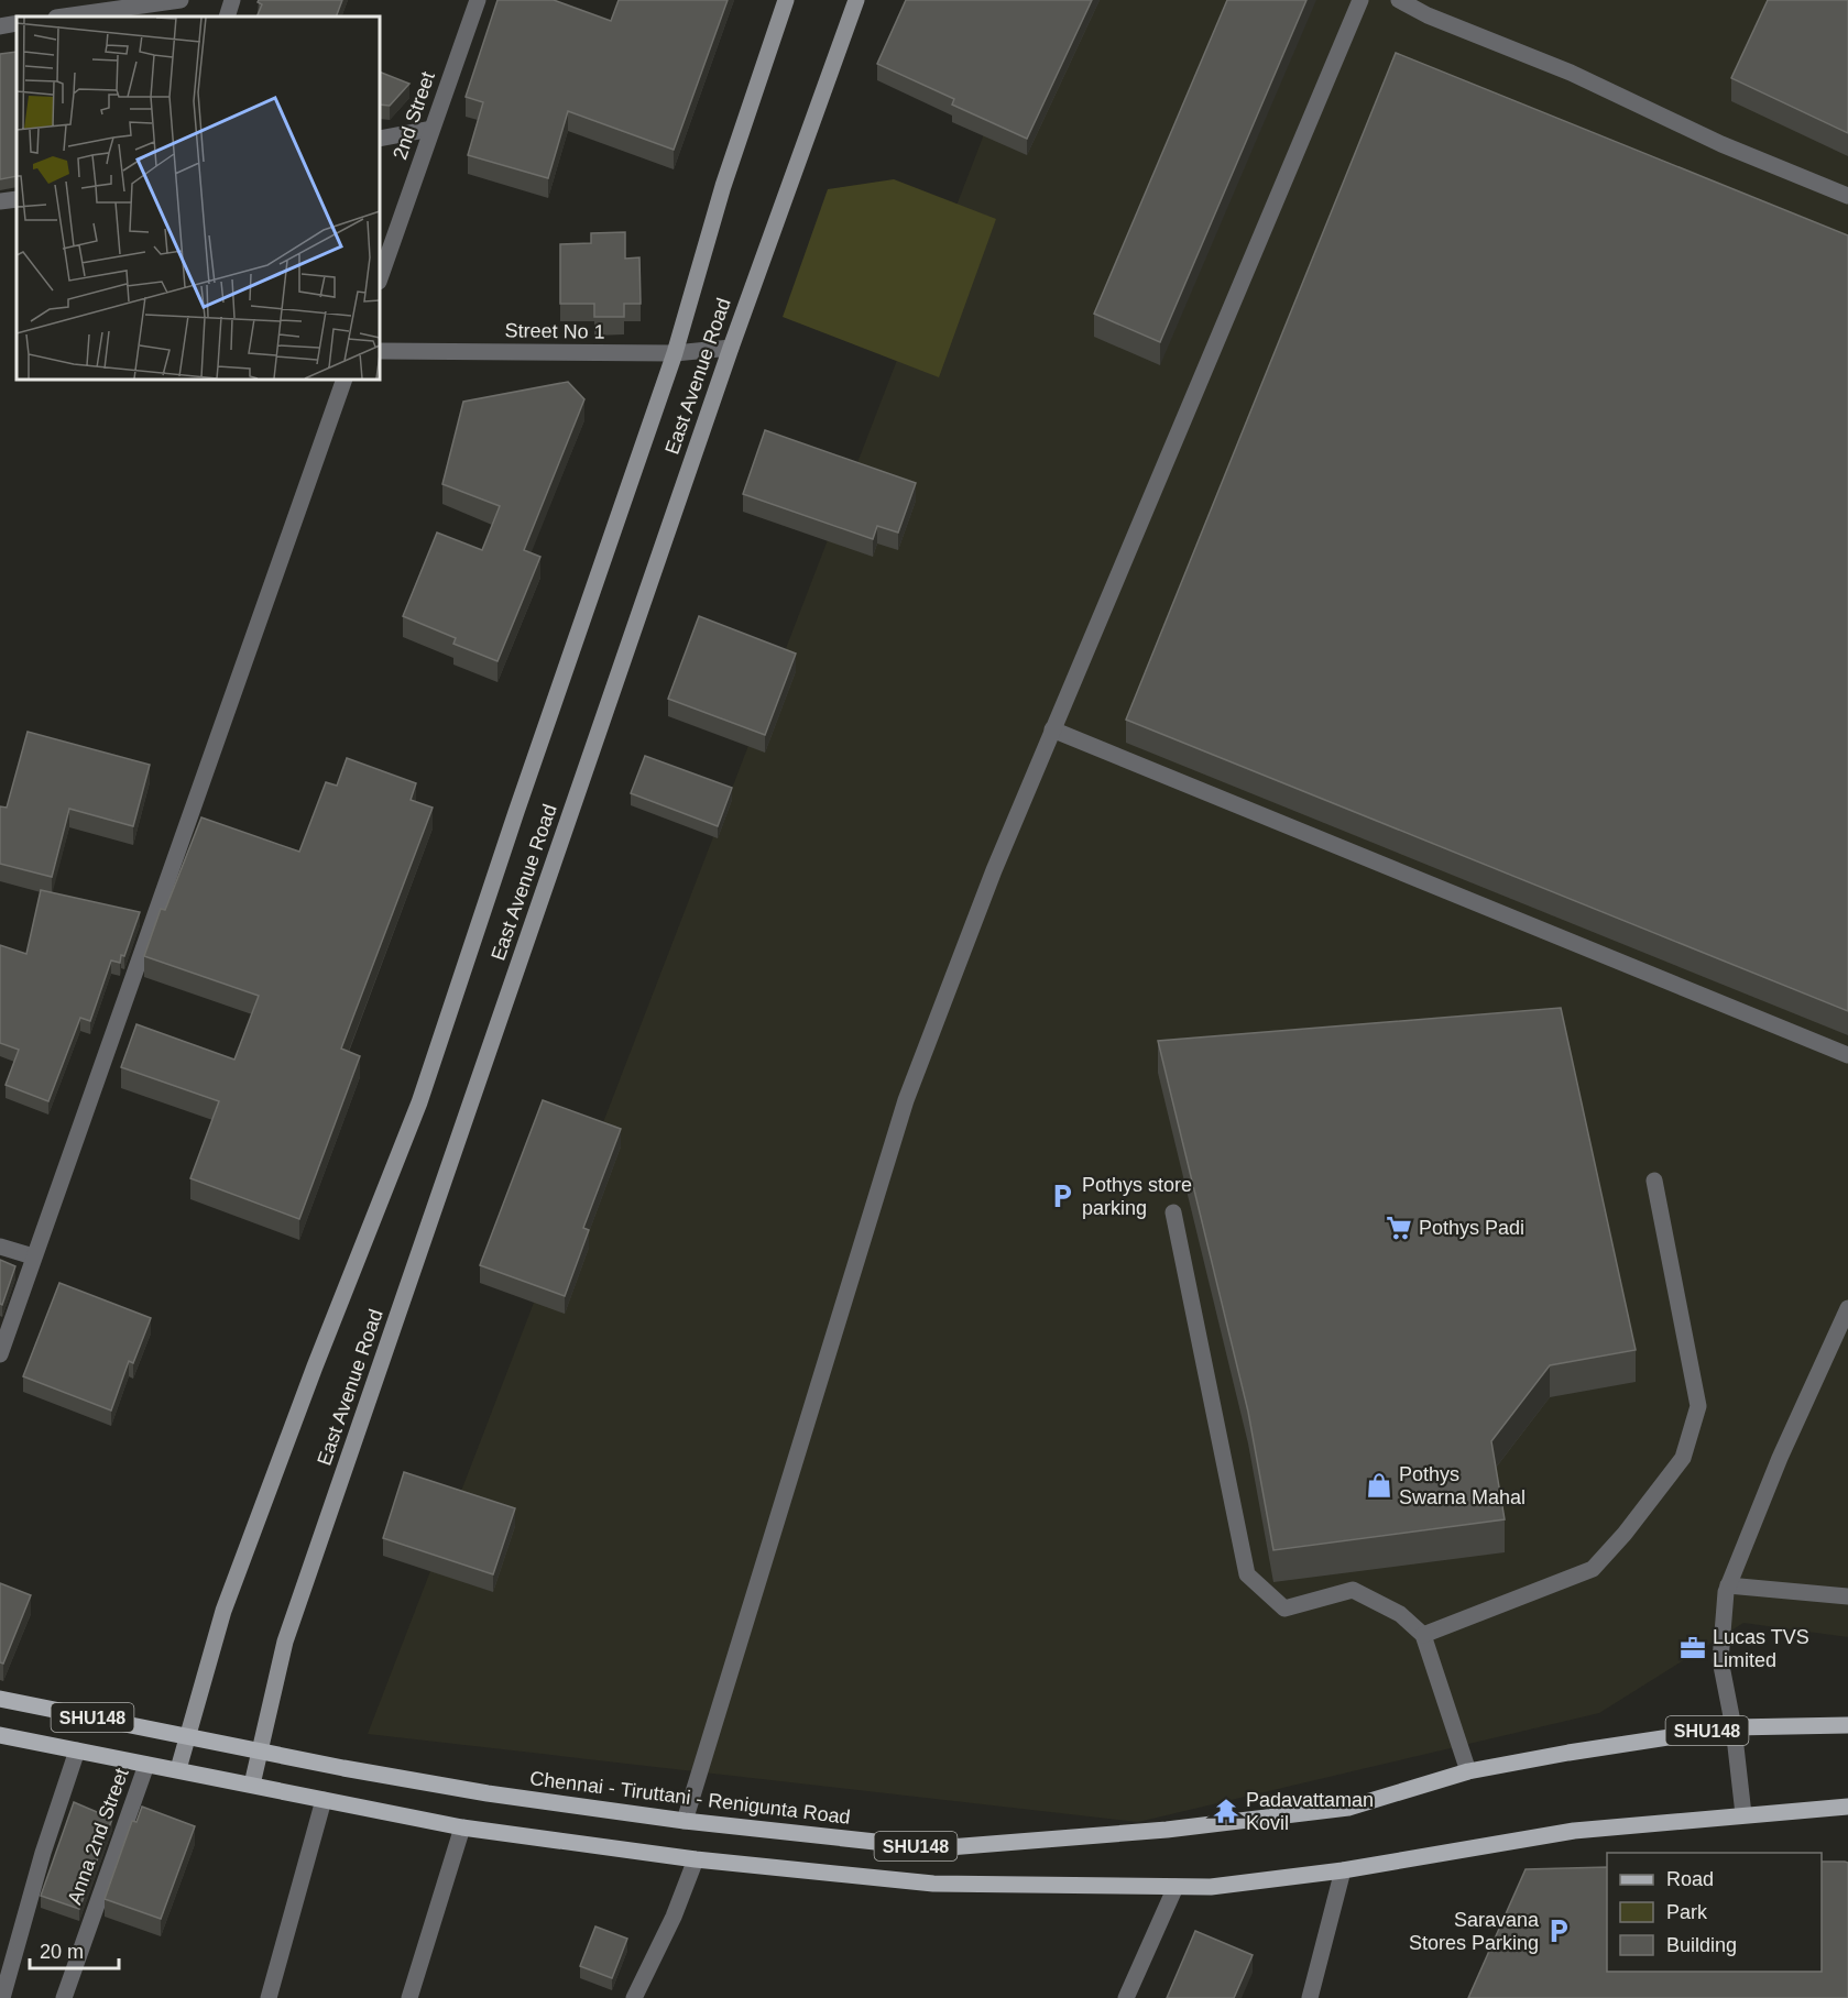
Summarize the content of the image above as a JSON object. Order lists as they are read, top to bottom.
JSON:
{
  "streets": {
    "main road": ["East Avenue Road", "SHU148", "Chennai - Tiruttani - Renigunta Road"],
    "street": ["2nd Street", "Street No 1", "Anna 2nd Street"]
  },
  "crossings": [
    ["Street No 1", "East Avenue Road"],
    ["East Avenue Road", "SHU148"],
    ["East Avenue Road", "Chennai - Tiruttani - Renigunta Road"],
    ["SHU148", "Anna 2nd Street"]
  ],
  "places": {
    "parking": ["Pothys store parking", "Saravana Stores Parking"],
    "supermarket": ["Pothys Padi"],
    "shop": ["Pothys Swarna Mahal"],
    "office": ["Lucas TVS Limited"],
    "temple": ["Padavattaman Kovil"]
  },
  "legend": ["Road", "Park", "Building"],
  "scale_bar": "20 m"
}
